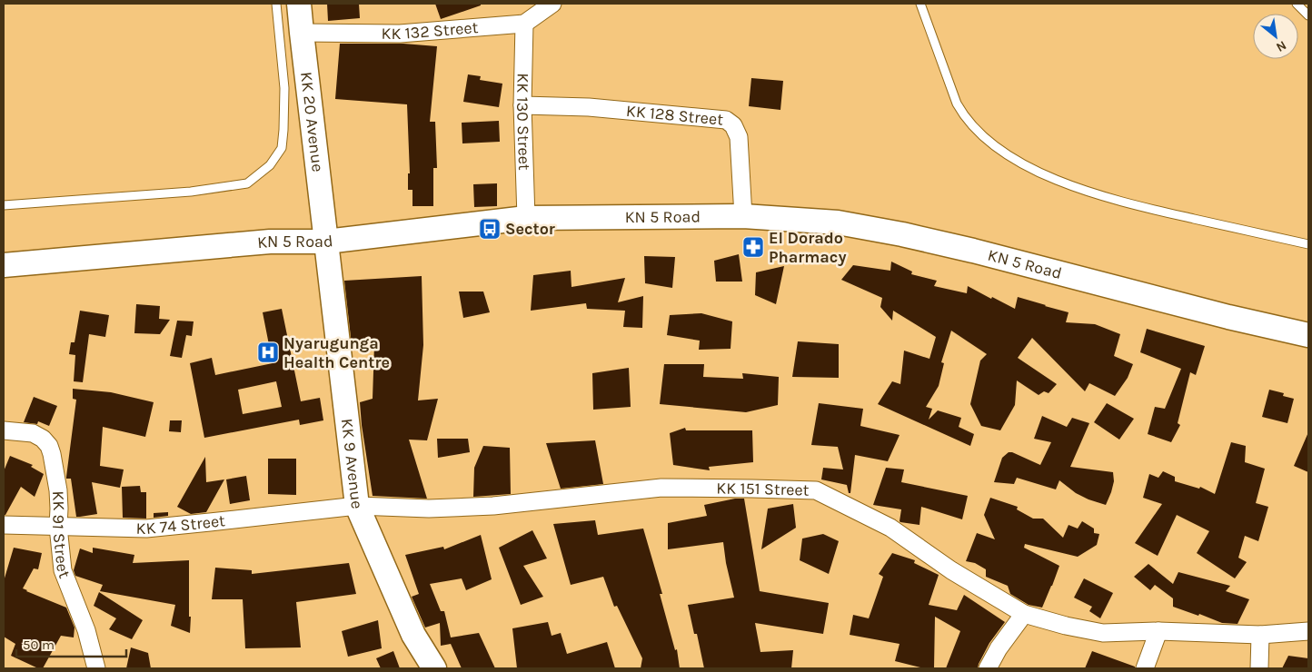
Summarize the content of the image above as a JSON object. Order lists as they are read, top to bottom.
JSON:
{
  "streets": {
    "main road": ["KK 20 Avenue", "KN 5 Road", "KK 9 Avenue"],
    "street": [
      "KK 132 Street",
      "KK 128 Street",
      "KK 130 Street",
      "KK 151 Street",
      "KK 74 Street",
      "KK 91 Street"
    ]
  },
  "crossings": [
    ["KK 132 Street", "KK 130 Street"],
    ["KK 132 Street", "KK 20 Avenue"],
    ["KK 128 Street", "KK 130 Street"],
    ["KK 128 Street", "KN 5 Road"],
    ["KK 130 Street", "KN 5 Road"],
    ["KK 20 Avenue", "KN 5 Road"],
    ["KK 20 Avenue", "KK 9 Avenue"],
    ["KN 5 Road", "KK 9 Avenue"],
    ["KK 9 Avenue", "KK 151 Street"],
    ["KK 9 Avenue", "KK 74 Street"],
    ["KK 151 Street", "KK 74 Street"],
    ["KK 74 Street", "KK 91 Street"]
  ],
  "places": {
    "bus stop": ["Sector"],
    "pharmacy": ["El Dorado Pharmacy"],
    "hospital": ["Nyarugunga Health Centre"]
  },
  "scale_bar": "50 m",
  "north": "bottom right"
}
